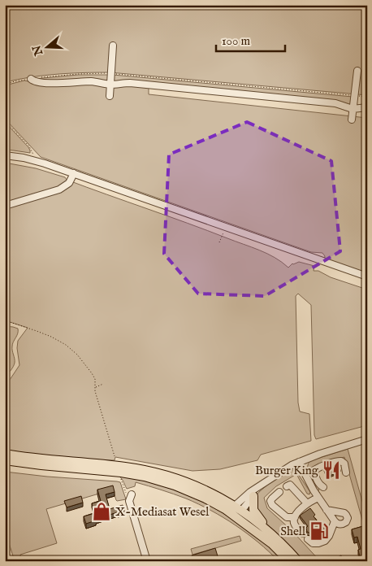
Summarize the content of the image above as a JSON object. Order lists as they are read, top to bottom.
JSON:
{
  "places": {
    "restaurant": ["Burger King"],
    "shop": ["X-Mediasat Wesel"],
    "fuel station": ["Shell"]
  },
  "scale_bar": "100 m",
  "north": "left"
}
